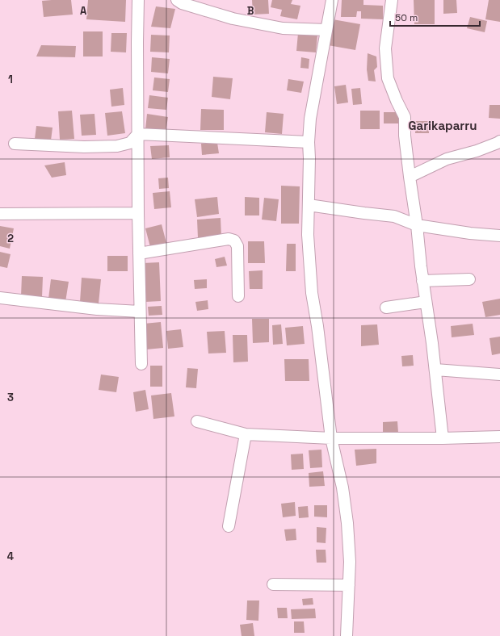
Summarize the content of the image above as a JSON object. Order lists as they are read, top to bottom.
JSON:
{
  "districts": ["Garikaparru"],
  "scale_bar": "50 m",
  "grid": {
    "columns": ["A", "B"],
    "rows": [
      "1",
      "2",
      "3",
      "4"
    ]
  }
}
